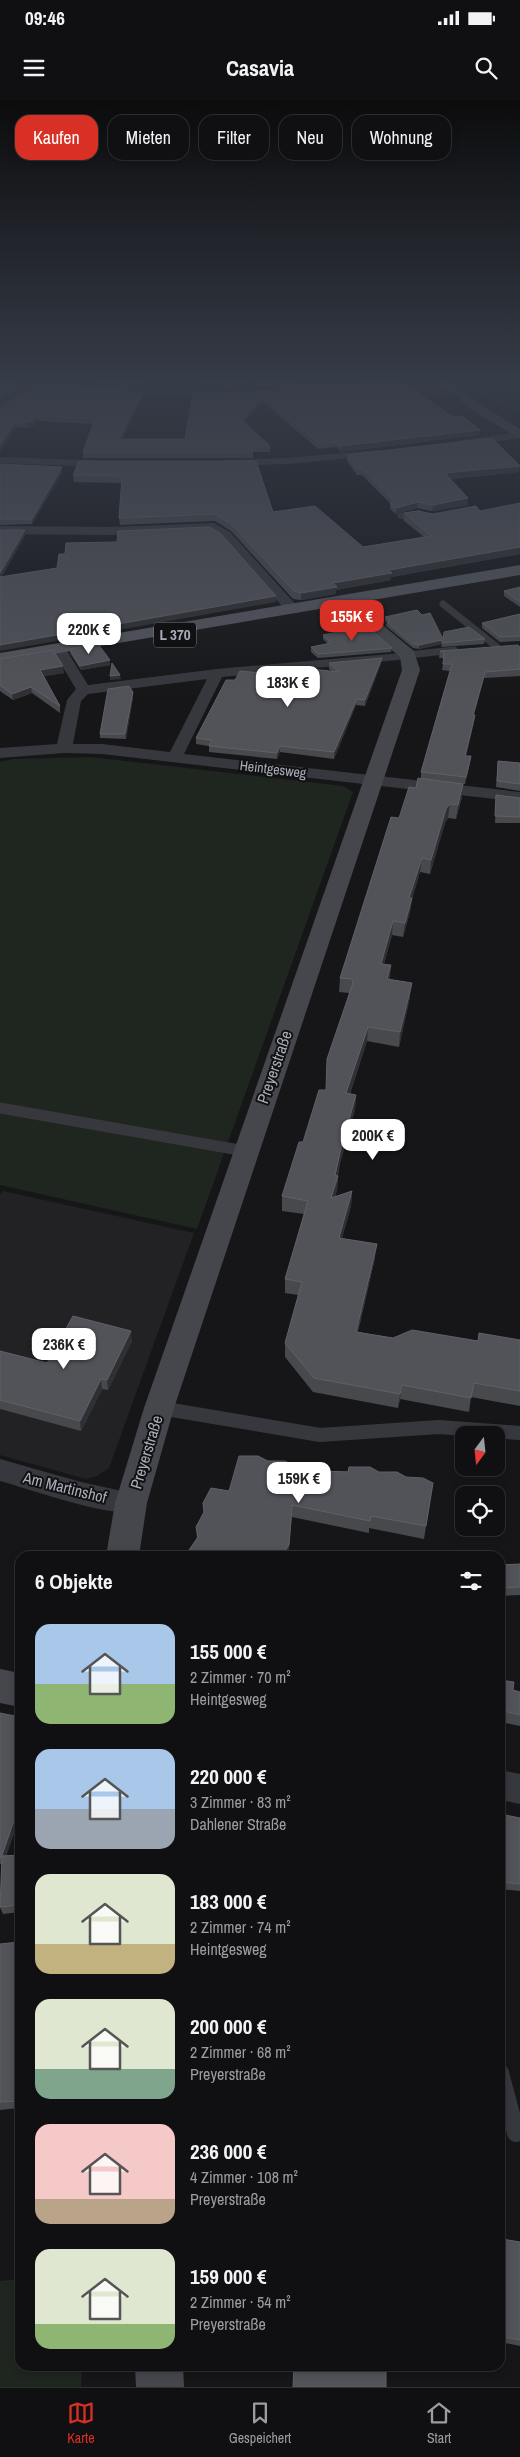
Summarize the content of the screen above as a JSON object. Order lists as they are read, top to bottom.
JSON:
{
  "streets": {
    "main road": ["L 370"],
    "street": ["Heintgesweg", "Preyerstraße", "Am Martinshof"]
  },
  "crossings": [
    ["Heintgesweg", "Preyerstraße"],
    ["Preyerstraße", "Am Martinshof"]
  ],
  "north": "bottom",
  "page": {
    "status": "09:46",
    "header": "Casavia",
    "chip": [
      "Kaufen",
      "Mieten",
      "Filter",
      "Neu",
      "Wohnung"
    ],
    "price": [
      "155K €",
      "220K €",
      "183K €",
      "200K €",
      "236K €",
      "159K €"
    ],
    "heading": "6 Objekte",
    "list": [
      {
        "name": "155 000 €",
        "note": "2 Zimmer · 70 m² · Heintgesweg"
      },
      {
        "name": "220 000 €",
        "note": "3 Zimmer · 83 m² · Dahlener Straße"
      },
      {
        "name": "183 000 €",
        "note": "2 Zimmer · 74 m² · Heintgesweg"
      },
      {
        "name": "200 000 €",
        "note": "2 Zimmer · 68 m² · Preyerstraße"
      },
      {
        "name": "236 000 €",
        "note": "4 Zimmer · 108 m² · Preyerstraße"
      },
      {
        "name": "159 000 €",
        "note": "2 Zimmer · 54 m² · Preyerstraße"
      }
    ],
    "tabs": ["Karte", "Gespeichert", "Start"]
  }
}
